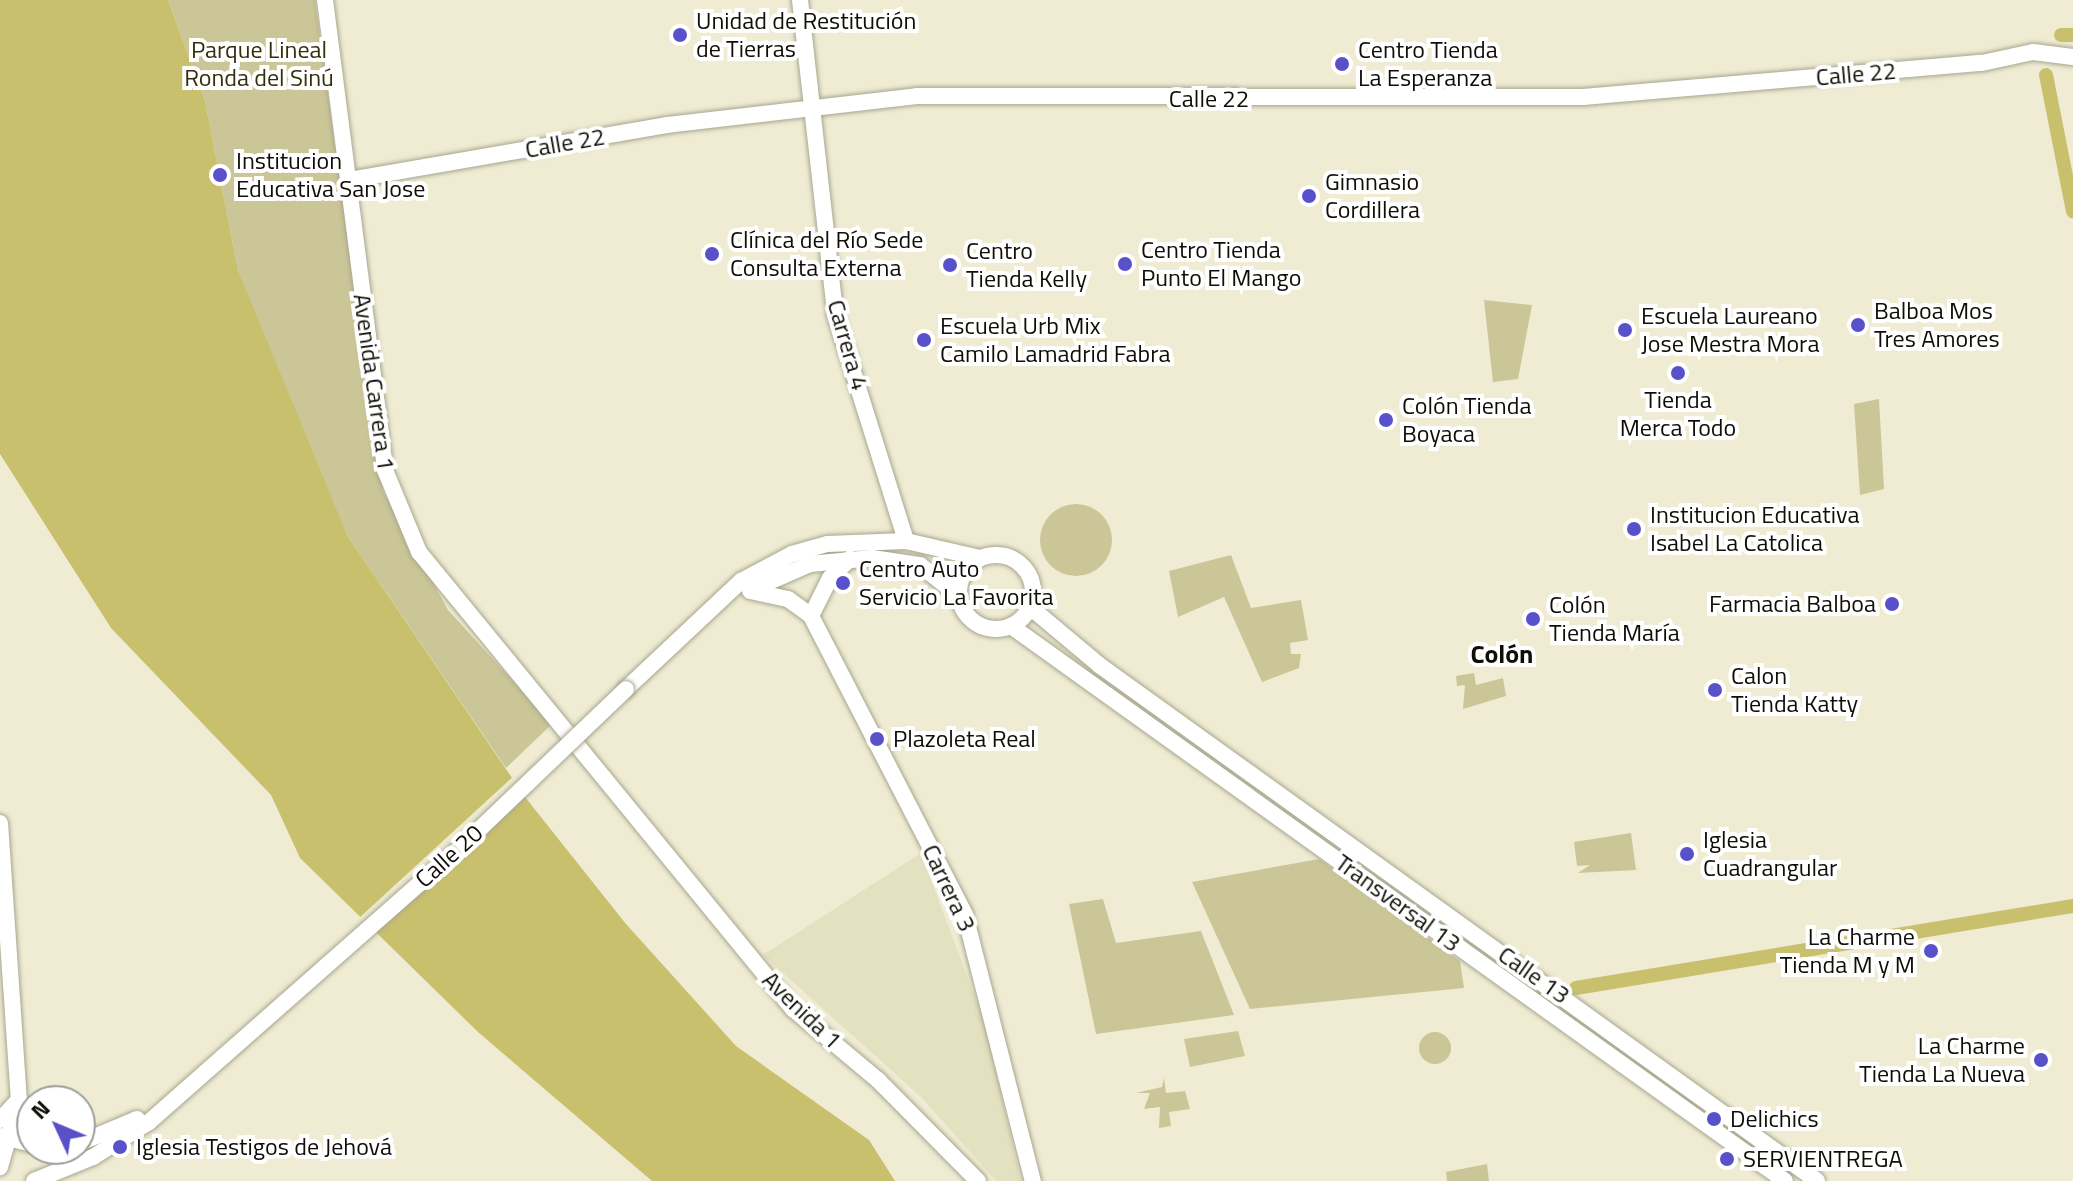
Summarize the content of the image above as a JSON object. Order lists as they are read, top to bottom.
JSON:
{
  "streets": {
    "street": [
      "Calle 22",
      "Carrera 4",
      "Avenida Carrera 1",
      "Calle 20",
      "Carrera 3",
      "Transversal 13",
      "Calle 13",
      "Avenida 1"
    ]
  },
  "crossings": [
    ["Calle 22", "Carrera 4"],
    ["Calle 22", "Avenida Carrera 1"],
    ["Avenida Carrera 1", "Avenida 1"],
    ["Transversal 13", "Calle 13"]
  ],
  "districts": ["Colón"],
  "parks": ["Parque Lineal Ronda del Sinú"],
  "places": [
    "Unidad de Restitución de Tierras",
    "Centro Tienda La Esperanza",
    "Institucion Educativa San Jose",
    "Gimnasio Cordillera",
    "Clínica del Río Sede Consulta Externa",
    "Centro Tienda Punto El Mango",
    "Centro Tienda Kelly",
    "Balboa Mos Tres Amores",
    "Escuela Laureano Jose Mestra Mora",
    "Escuela Urb Mix Camilo Lamadrid Fabra",
    "Tienda Merca Todo",
    "Colón Tienda Boyaca",
    "Institucion Educativa Isabel La Catolica",
    "Centro Auto Servicio La Favorita",
    "Farmacia Balboa",
    "Colón Tienda María",
    "Calon Tienda Katty",
    "Plazoleta Real",
    "Iglesia Cuadrangular",
    "La Charme Tienda M y M",
    "La Charme Tienda La Nueva",
    "Delichics",
    "Iglesia Testigos de Jehová",
    "SERVIENTREGA"
  ],
  "north": "top left"
}
